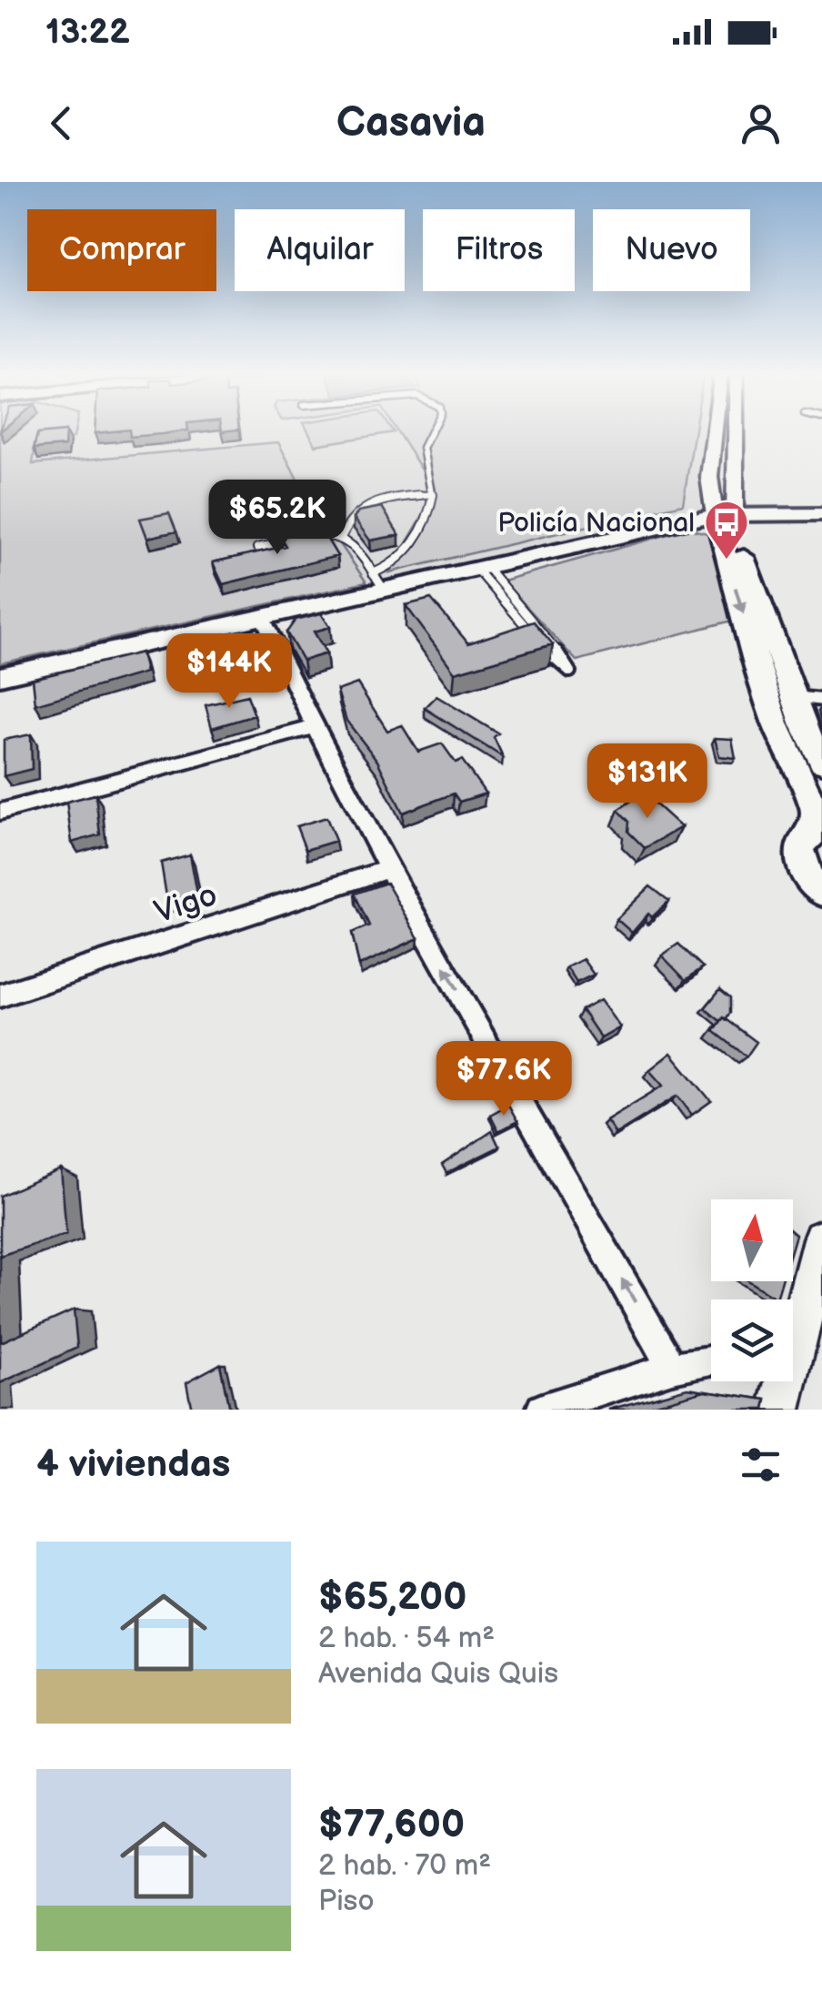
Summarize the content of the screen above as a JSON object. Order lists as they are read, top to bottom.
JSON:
{
  "streets": {
    "street": ["Vigo"]
  },
  "places": {
    "bus stop": ["Policía Nacional"]
  },
  "north": "top",
  "page": {
    "status": "13:22",
    "header": "Casavia",
    "chip": [
      "Comprar",
      "Alquilar",
      "Filtros",
      "Nuevo"
    ],
    "price": [
      "$65.2K",
      "$144K",
      "$131K",
      "$77.6K"
    ],
    "heading": "4 viviendas",
    "list": [
      {
        "name": "$65,200",
        "note": "2 hab. · 54 m² · Avenida Quis Quis"
      },
      {
        "name": "$77,600",
        "note": "2 hab. · 70 m² · Piso"
      }
    ]
  }
}
